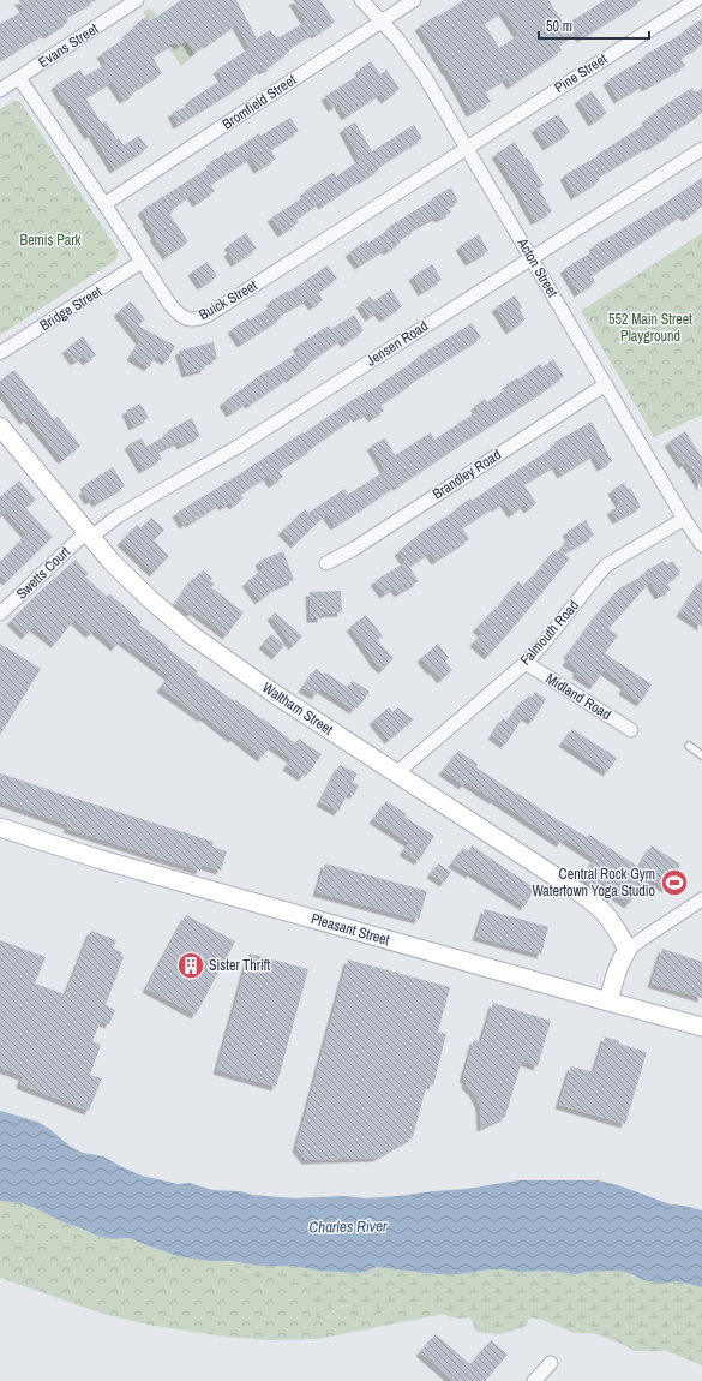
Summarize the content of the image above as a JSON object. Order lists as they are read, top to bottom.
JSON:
{
  "streets": {
    "street": [
      "Evans Street",
      "Pine Street",
      "Bromfield Street",
      "Acton Street",
      "Buick Street",
      "Bridge Street",
      "Jensen Road",
      "Brandley Road",
      "Swetts Court",
      "Falmouth Road",
      "Midland Road",
      "Waltham Street",
      "Pleasant Street"
    ]
  },
  "crossings": [
    ["Evans Street", "Buick Street"],
    ["Pine Street", "Acton Street"],
    ["Pine Street", "Buick Street"],
    ["Bromfield Street", "Acton Street"],
    ["Bromfield Street", "Buick Street"],
    ["Acton Street", "Buick Street"],
    ["Acton Street", "Jensen Road"],
    ["Acton Street", "Brandley Road"],
    ["Acton Street", "Falmouth Road"],
    ["Buick Street", "Bridge Street"],
    ["Jensen Road", "Swetts Court"],
    ["Jensen Road", "Waltham Street"],
    ["Swetts Court", "Waltham Street"],
    ["Falmouth Road", "Midland Road"],
    ["Falmouth Road", "Waltham Street"]
  ],
  "water": ["Charles River"],
  "parks": ["Bemis Park", "552 Main Street Playground"],
  "places": {
    "sports": ["Central Rock Gym Watertown Yoga Studio"],
    "building": ["Sister Thrift"]
  },
  "scale_bar": "50 m"
}
